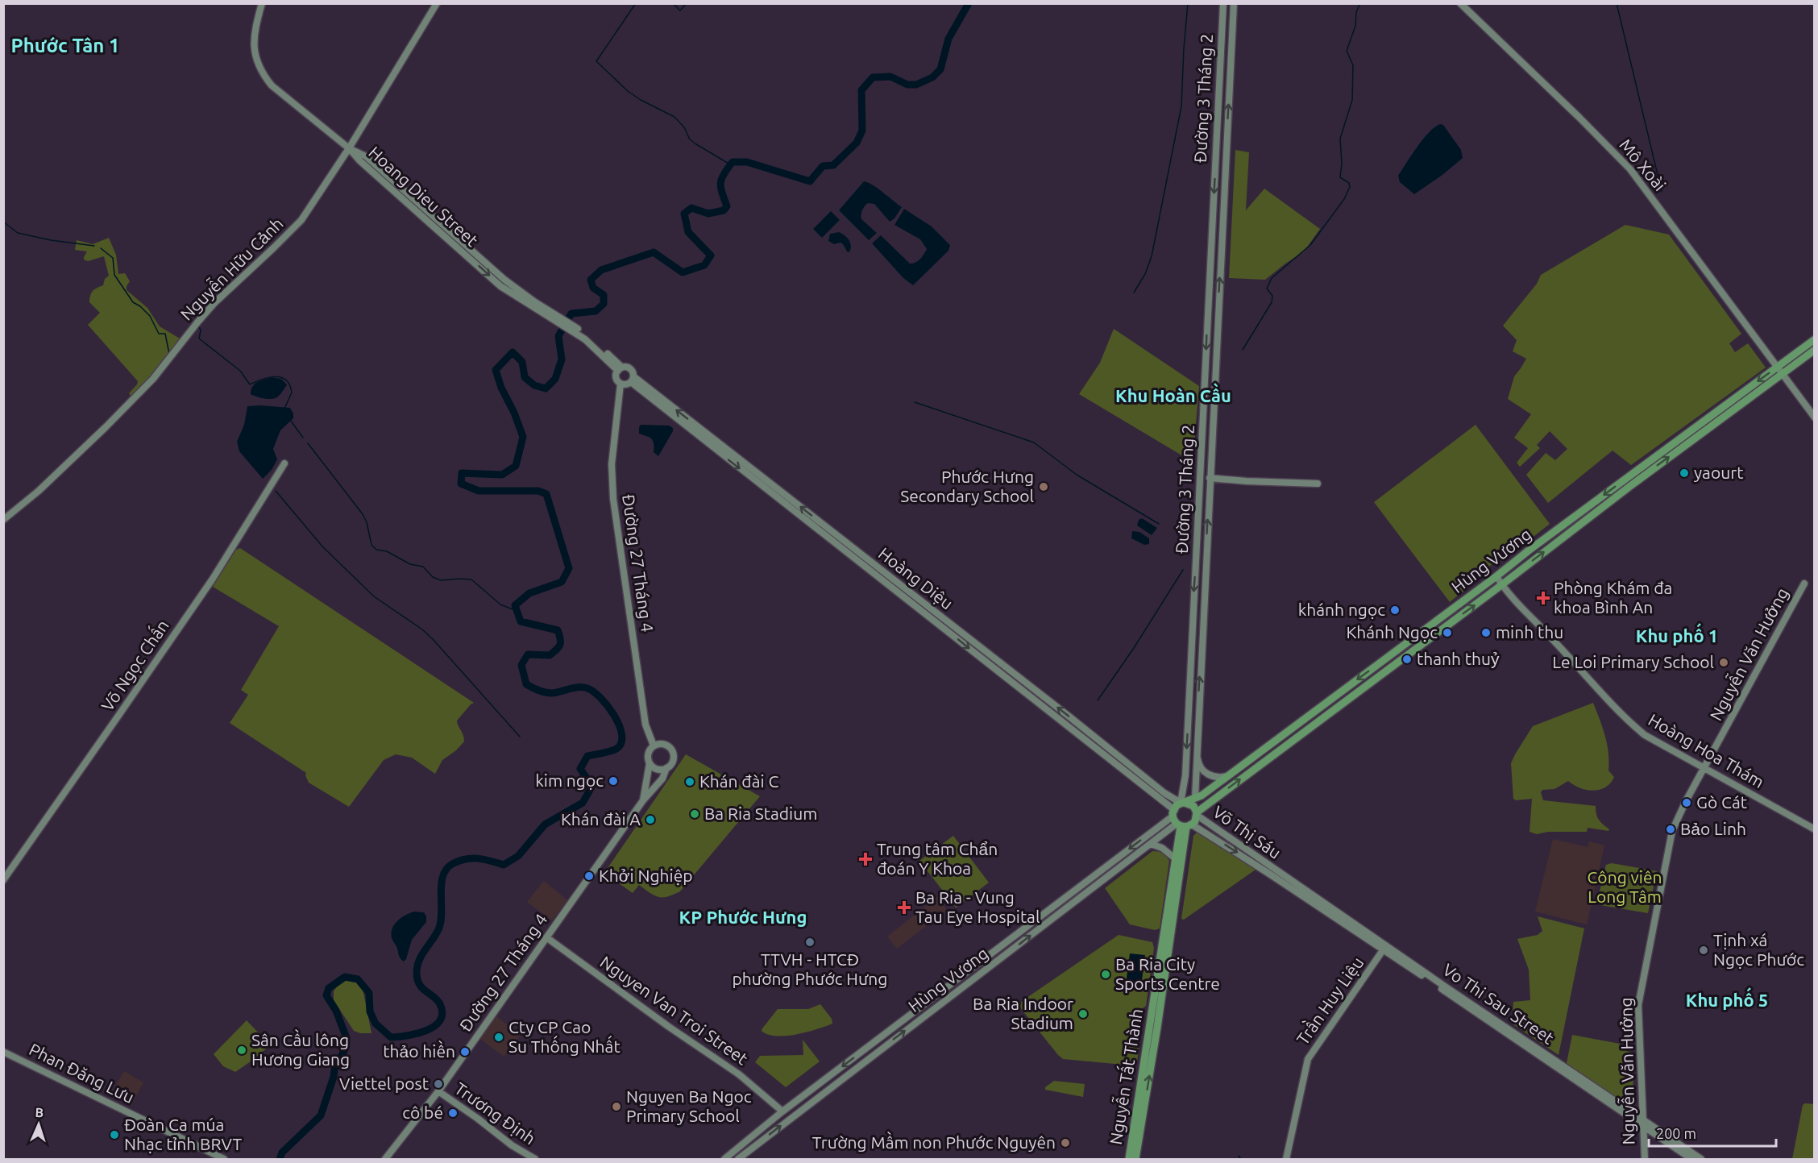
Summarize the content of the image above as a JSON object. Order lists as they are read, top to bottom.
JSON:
{
  "streets": {
    "main road": [
      "Đường 3 Tháng 2",
      "Mô Xoài",
      "Hoang Dieu Street",
      "Nguyễn Hữu Cảnh",
      "Hùng Vương",
      "Đường 27 Tháng 4",
      "Hoàng Diệu",
      "Nguyễn Văn Hưởng",
      "Võ Ngọc Chấn",
      "Hoàng Hoa Thám",
      "Võ Thị Sáu",
      "Trần Huy Liệu",
      "Vo Thi Sau Street",
      "Nguyen Van Troi Street",
      "Phan Đăng Lưu",
      "Nguyễn Tất Thành",
      "Trương Định"
    ]
  },
  "crossings": [
    ["Đường 3 Tháng 2", "Hùng Vương"],
    ["Đường 3 Tháng 2", "Hoàng Diệu"],
    ["Mô Xoài", "Hùng Vương"],
    ["Hoang Dieu Street", "Nguyễn Hữu Cảnh"],
    ["Hoang Dieu Street", "Đường 27 Tháng 4"],
    ["Hoang Dieu Street", "Hoàng Diệu"],
    ["Hùng Vương", "Hoàng Diệu"],
    ["Hùng Vương", "Hoàng Hoa Thám"],
    ["Hùng Vương", "Võ Thị Sáu"],
    ["Hùng Vương", "Nguyen Van Troi Street"],
    ["Hùng Vương", "Nguyễn Tất Thành"],
    ["Đường 27 Tháng 4", "Hoàng Diệu"],
    ["Đường 27 Tháng 4", "Nguyen Van Troi Street"],
    ["Đường 27 Tháng 4", "Trương Định"],
    ["Nguyễn Văn Hưởng", "Hoàng Hoa Thám"],
    ["Nguyễn Văn Hưởng", "Vo Thi Sau Street"],
    ["Võ Thị Sáu", "Trần Huy Liệu"],
    ["Võ Thị Sáu", "Vo Thi Sau Street"],
    ["Võ Thị Sáu", "Nguyễn Tất Thành"],
    ["Trần Huy Liệu", "Vo Thi Sau Street"]
  ],
  "districts": [
    "Phước Tân 1",
    "Khu Hoàn Cầu",
    "Khu phố 1",
    "KP Phước Hưng",
    "Khu phố 5"
  ],
  "parks": ["Công viên Long Tâm"],
  "places": {
    "other": [
      "yaourt",
      "Phước Hưng Secondary School",
      "khánh ngọc",
      "Khánh Ngọc",
      "minh thu",
      "thanh thuỷ",
      "Le Loi Primary School",
      "kim ngọc",
      "Khán đài C",
      "Gò Cát",
      "Ba Ria Stadium",
      "Khán đài A",
      "Bảo Linh",
      "Khởi Nghiệp",
      "TTVH - HTCĐ phường Phước Hưng",
      "Tịnh xá Ngọc Phước",
      "Ba Ria City Sports Centre",
      "Ba Ria Indoor Stadium",
      "Cty CP Cao Su Thống Nhất",
      "Sân Cầu lông Hương Giang",
      "thảo hiền",
      "Viettel post",
      "Nguyen Ba Ngoc Primary School",
      "cô bé",
      "Đoàn Ca múa Nhạc tỉnh BRVT",
      "Trường Mầm non Phước Nguyên"
    ],
    "health": ["Phòng Khám đa khoa Bình An", "Trung tâm Chẩn đoán Y Khoa", "Ba Ria - Vung Tau Eye Hospital"]
  },
  "scale_bar": "200 m",
  "north": "top"
}
